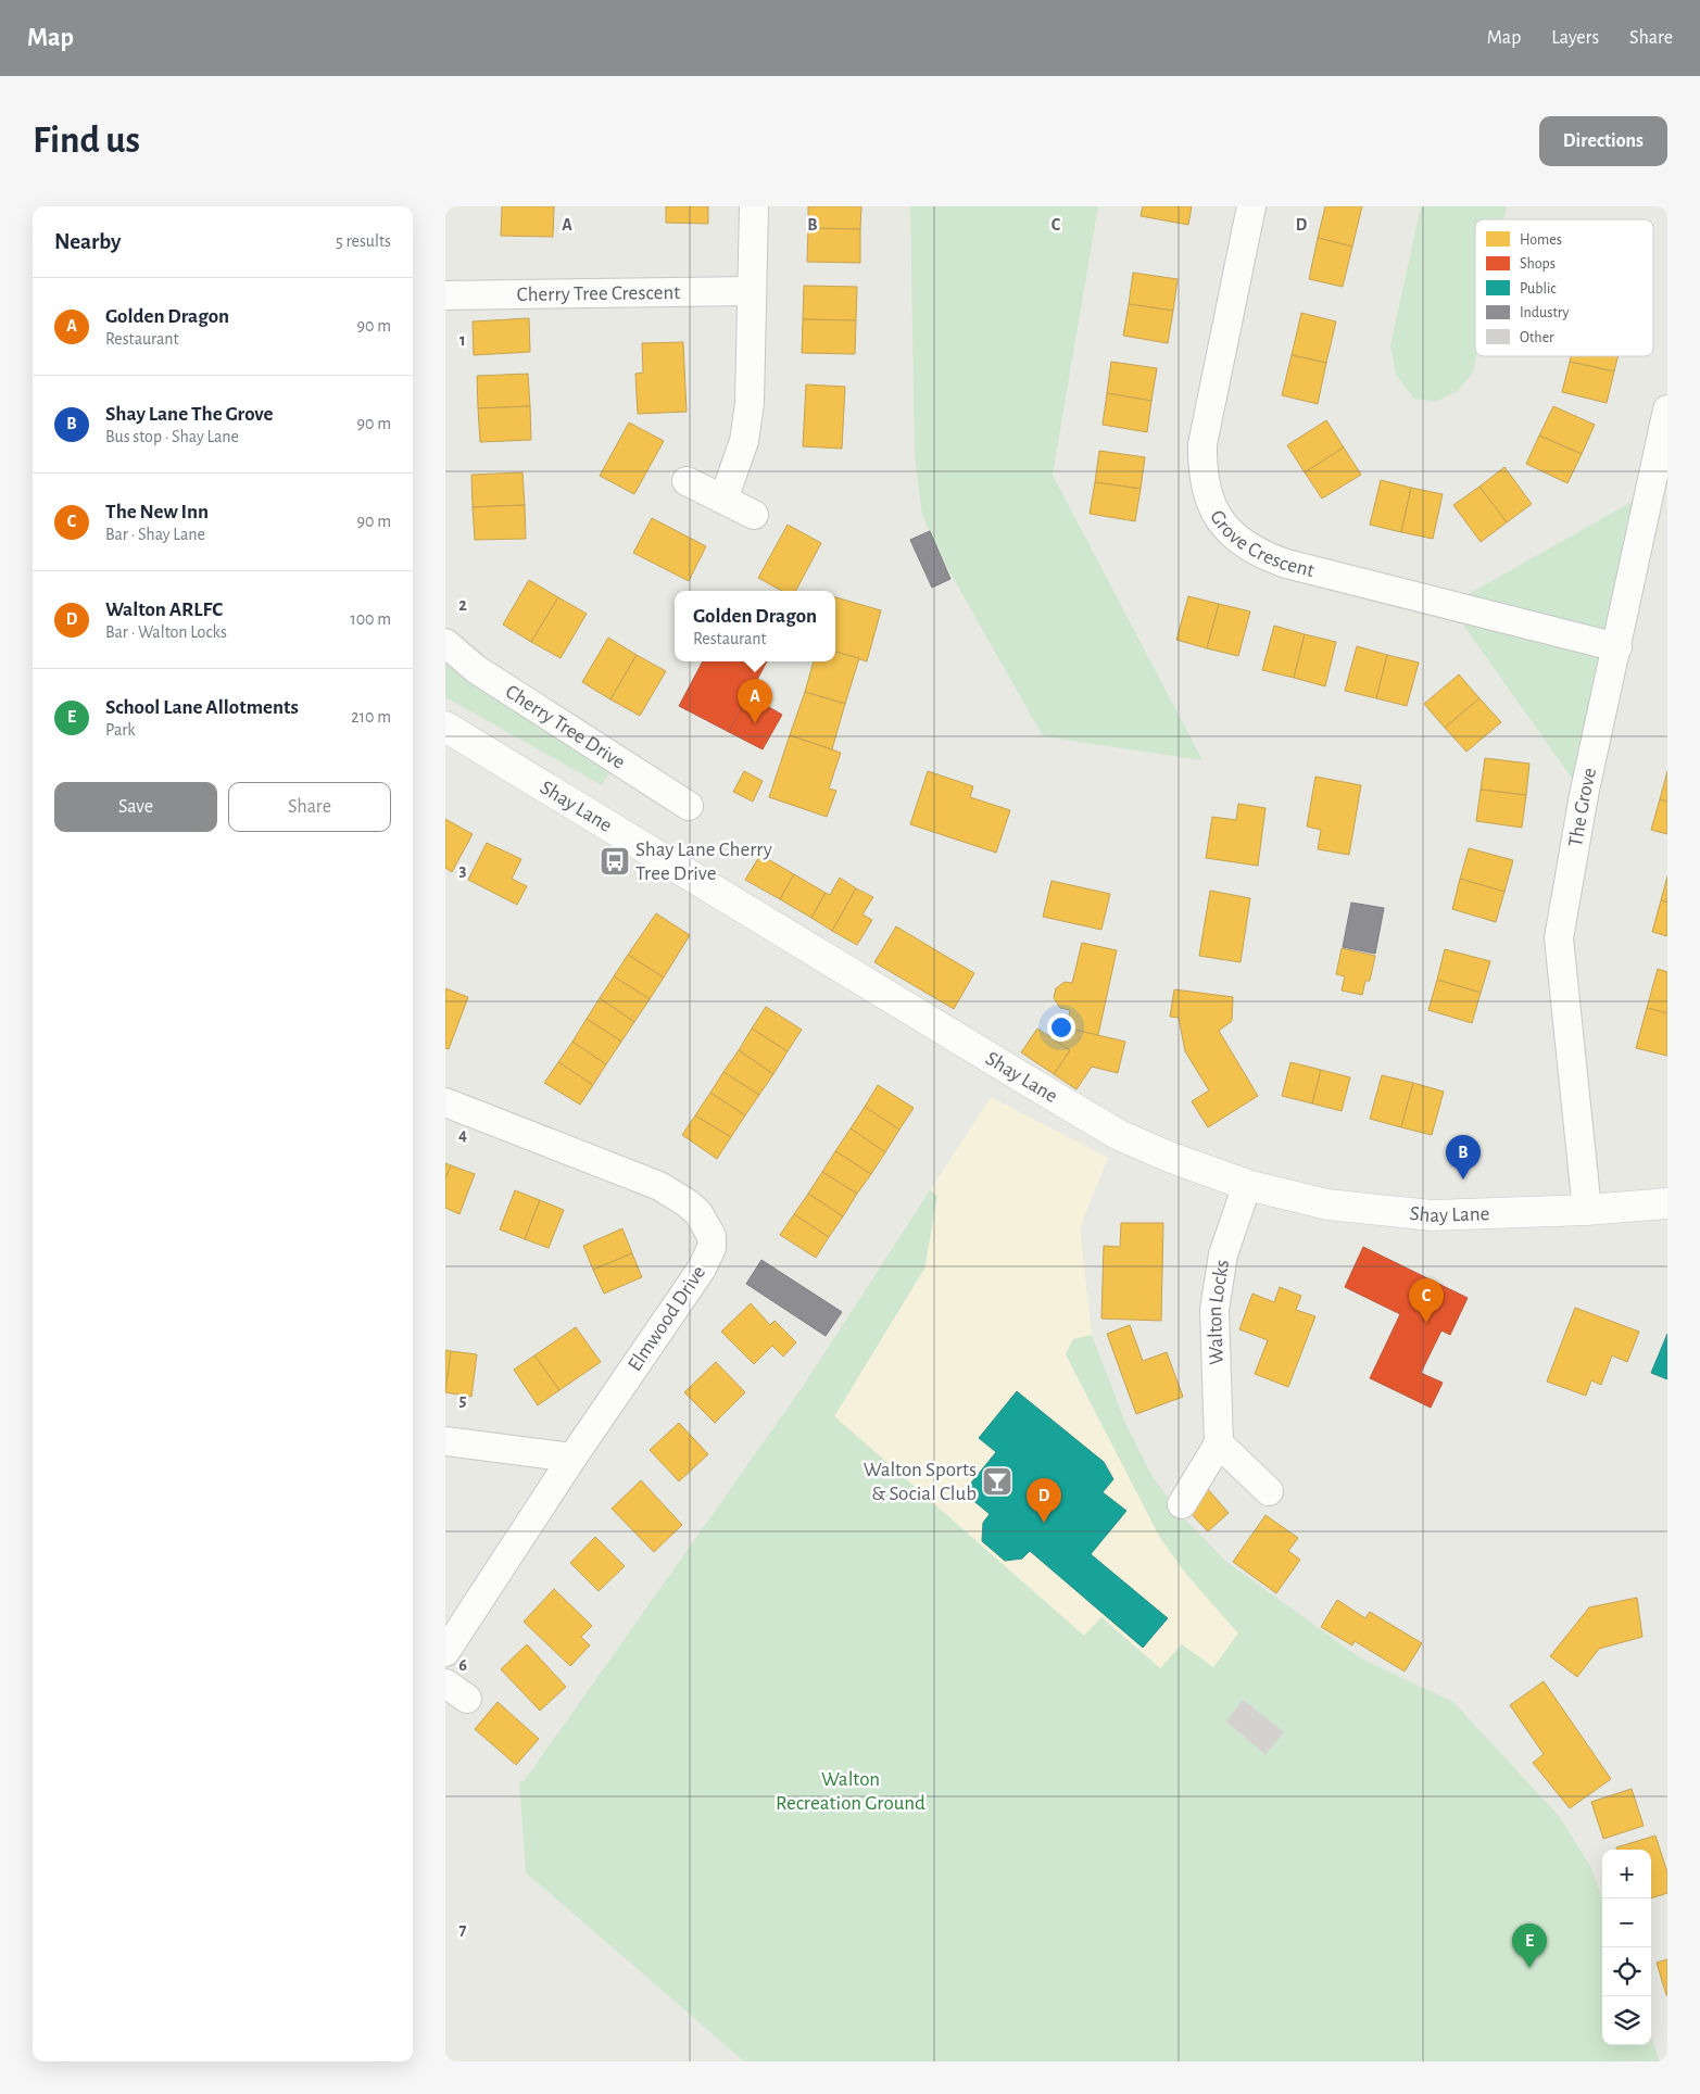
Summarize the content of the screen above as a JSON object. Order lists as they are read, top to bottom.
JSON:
{
  "streets": {
    "main road": ["Shay Lane"],
    "street": [
      "Cherry Tree Crescent",
      "Grove Crescent",
      "Cherry Tree Drive",
      "The Grove",
      "Walton Locks",
      "Elmwood Drive"
    ]
  },
  "crossings": [
    ["Grove Crescent", "The Grove"],
    ["Shay Lane", "The Grove"],
    ["Shay Lane", "Walton Locks"]
  ],
  "parks": ["Walton Recreation Ground"],
  "places": {
    "bus stop": ["Shay Lane Cherry Tree Drive"],
    "bar": ["Walton Sports & Social Club"]
  },
  "legend": [
    "Homes",
    "Shops",
    "Public",
    "Industry",
    "Other"
  ],
  "page": {
    "header": "Map",
    "nav": ["Map", "Layers", "Share"],
    "buttons": [
      "Directions",
      ["Save", "Share"]
    ],
    "title": "Find us",
    "heading": ["Nearby", "5 results"],
    "list": [
      {
        "mark": "A",
        "name": "Golden Dragon",
        "note": "Restaurant",
        "value": "90 m"
      },
      {
        "mark": "B",
        "name": "Shay Lane The Grove",
        "note": "Bus stop · Shay Lane",
        "value": "90 m"
      },
      {
        "mark": "C",
        "name": "The New Inn",
        "note": "Bar · Shay Lane",
        "value": "90 m"
      },
      {
        "mark": "D",
        "name": "Walton ARLFC",
        "note": "Bar · Walton Locks",
        "value": "100 m"
      },
      {
        "mark": "E",
        "name": "School Lane Allotments",
        "note": "Park",
        "value": "210 m"
      }
    ],
    "popup": ["Golden Dragon", "Restaurant"],
    "pins": [
      "A",
      "B",
      "C",
      "D",
      "E"
    ],
    "map_buttons": ["+", "−"]
  },
  "grid": {
    "columns": [
      "A",
      "B",
      "C",
      "D"
    ],
    "rows": [
      "1",
      "2",
      "3",
      "4",
      "5",
      "6",
      "7"
    ]
  }
}
